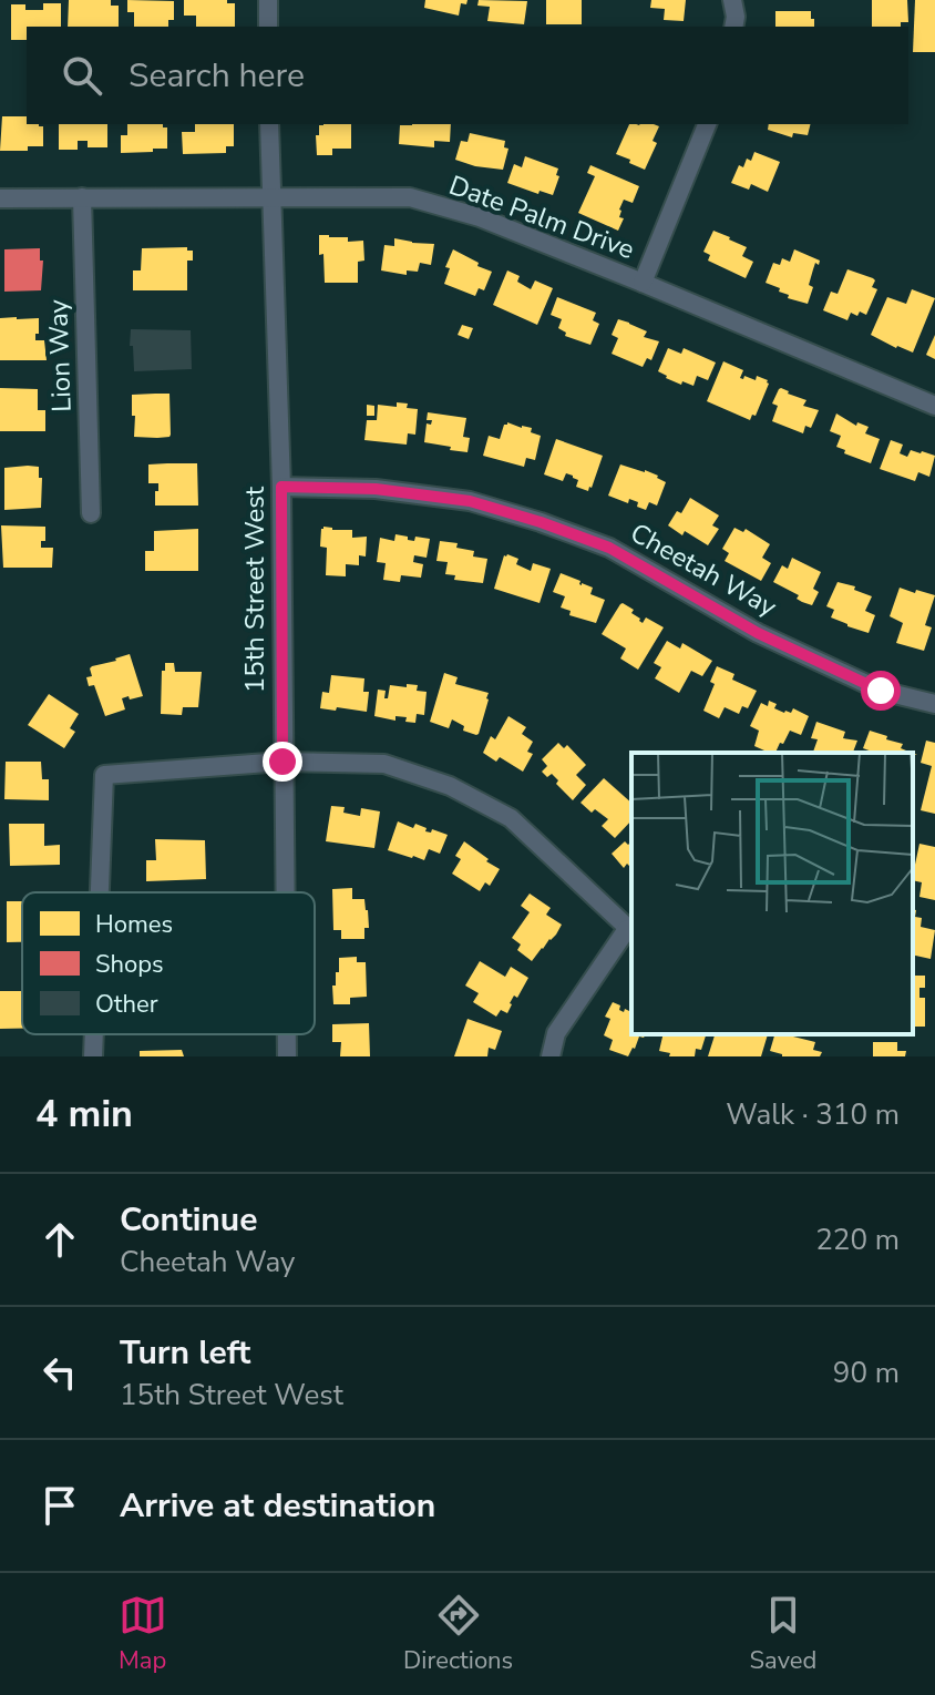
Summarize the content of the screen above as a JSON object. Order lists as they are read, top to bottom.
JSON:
{
  "streets": {
    "street": [
      "Date Palm Drive",
      "Lion Way",
      "Cheetah Way",
      "15th Street West"
    ]
  },
  "crossings": [
    ["Date Palm Drive", "Lion Way"],
    ["Date Palm Drive", "15th Street West"],
    ["Cheetah Way", "15th Street West"]
  ],
  "legend": ["Homes", "Shops", "Other"],
  "page": {
    "search": "Search here",
    "heading": ["4 min", "Walk · 310 m"],
    "list": [
      ["Continue", "Cheetah Way", "220 m"],
      ["Turn left", "15th Street West", "90 m"],
      "Arrive at destination"
    ],
    "nav": ["Map", "Directions", "Saved"]
  }
}
